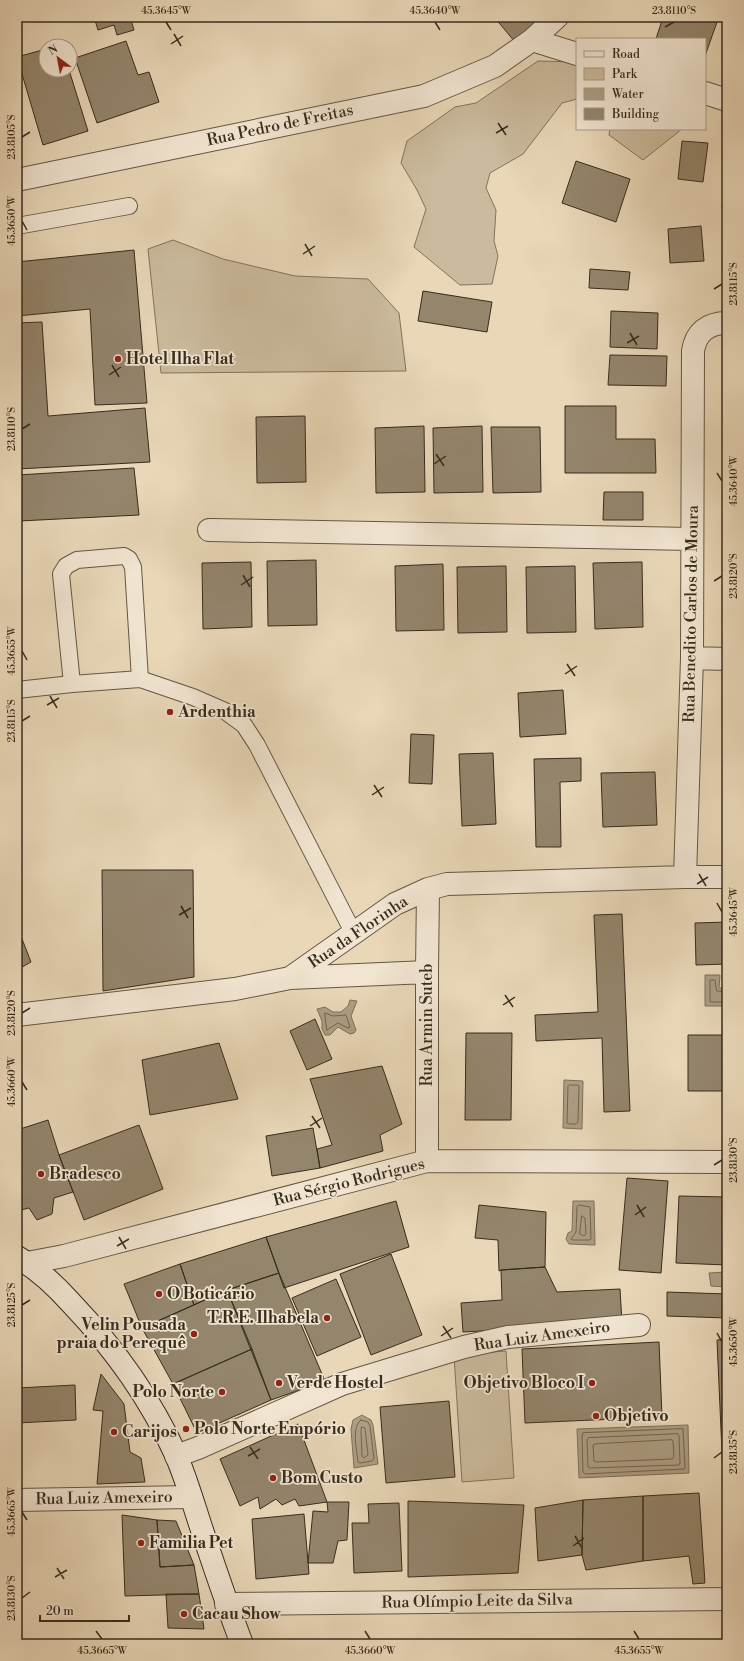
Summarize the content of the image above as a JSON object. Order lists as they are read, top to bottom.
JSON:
{
  "streets": {
    "street": [
      "Rua Pedro de Freitas",
      "Rua Benedito Carlos de Moura",
      "Rua da Florinha",
      "Rua Armin Suteb",
      "Rua Sérgio Rodrigues",
      "Rua Luiz Amexeiro",
      "Rua Olímpio Leite da Silva"
    ]
  },
  "crossings": [
    ["Rua Benedito Carlos de Moura", "Rua da Florinha"],
    ["Rua da Florinha", "Rua Armin Suteb"],
    ["Rua Armin Suteb", "Rua Sérgio Rodrigues"]
  ],
  "places": [
    "Hotel Ilha Flat",
    "Ardenthia",
    "Bradesco",
    "O Boticário",
    "T.R.E. Ilhabela",
    "Velin Pousada praia do Perequê",
    "Verde Hostel",
    "Objetivo Bloco I",
    "Polo Norte",
    "Objetivo",
    "Polo Norte Empório",
    "Carijos",
    "Bom Custo",
    "Familia Pet",
    "Cacau Show"
  ],
  "legend": [
    "Road",
    "Park",
    "Water",
    "Building"
  ],
  "scale_bar": "20 m",
  "north": "top left",
  "coordinates": [
    "45.3645°W",
    "45.3640°W",
    "23.8110°S",
    "23.8105°S",
    "45.3650°W",
    "23.8115°S",
    "23.8120°S",
    "45.3655°W",
    "45.3660°W",
    "23.8130°S",
    "23.8125°S",
    "23.8135°S",
    "45.3665°W"
  ]
}
